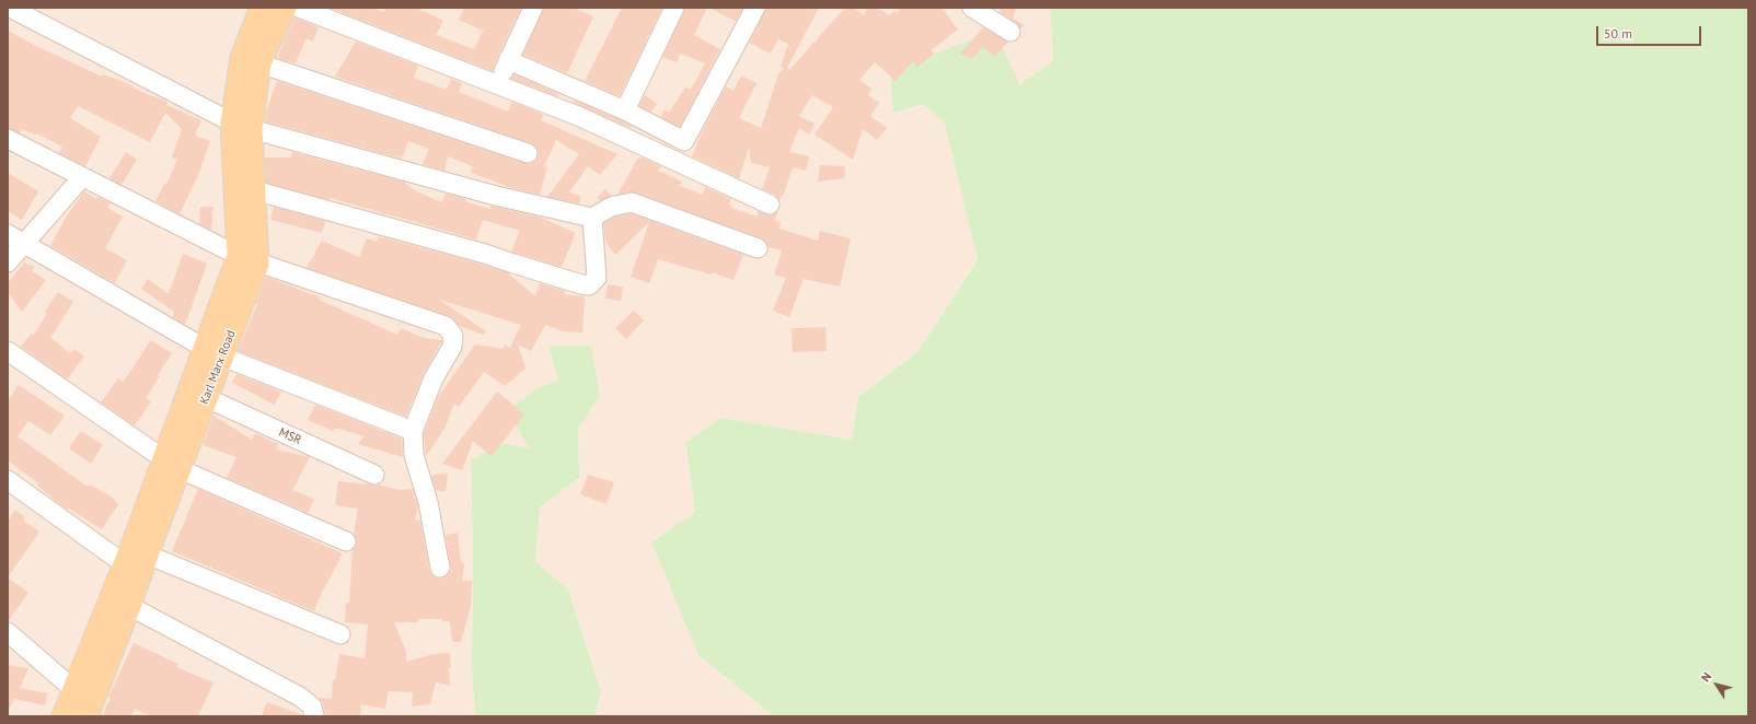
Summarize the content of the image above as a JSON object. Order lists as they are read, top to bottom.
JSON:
{
  "streets": {
    "main road": ["Karl Marx Road"],
    "street": ["MSR"]
  },
  "crossings": [
    ["Karl Marx Road", "MSR"]
  ],
  "scale_bar": "50 m",
  "north": "top left"
}
